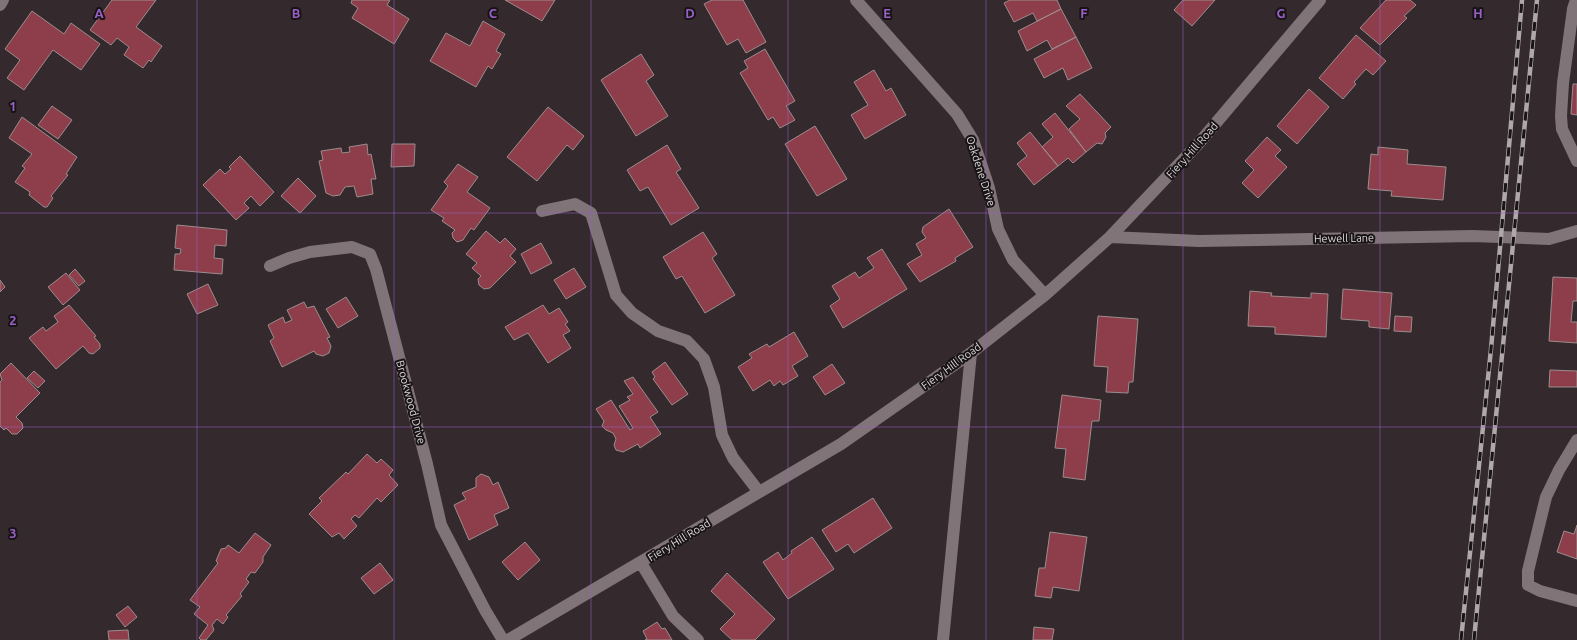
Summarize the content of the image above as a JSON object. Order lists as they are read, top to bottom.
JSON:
{
  "streets": {
    "street": [
      "Fiery Hill Road",
      "Oakdene Drive",
      "Hewell Lane",
      "Brookwood Drive"
    ]
  },
  "crossings": [
    ["Fiery Hill Road", "Oakdene Drive"],
    ["Fiery Hill Road", "Hewell Lane"]
  ],
  "grid": {
    "columns": [
      "A",
      "B",
      "C",
      "D",
      "E",
      "F",
      "G",
      "H"
    ],
    "rows": ["1", "2", "3"]
  }
}
